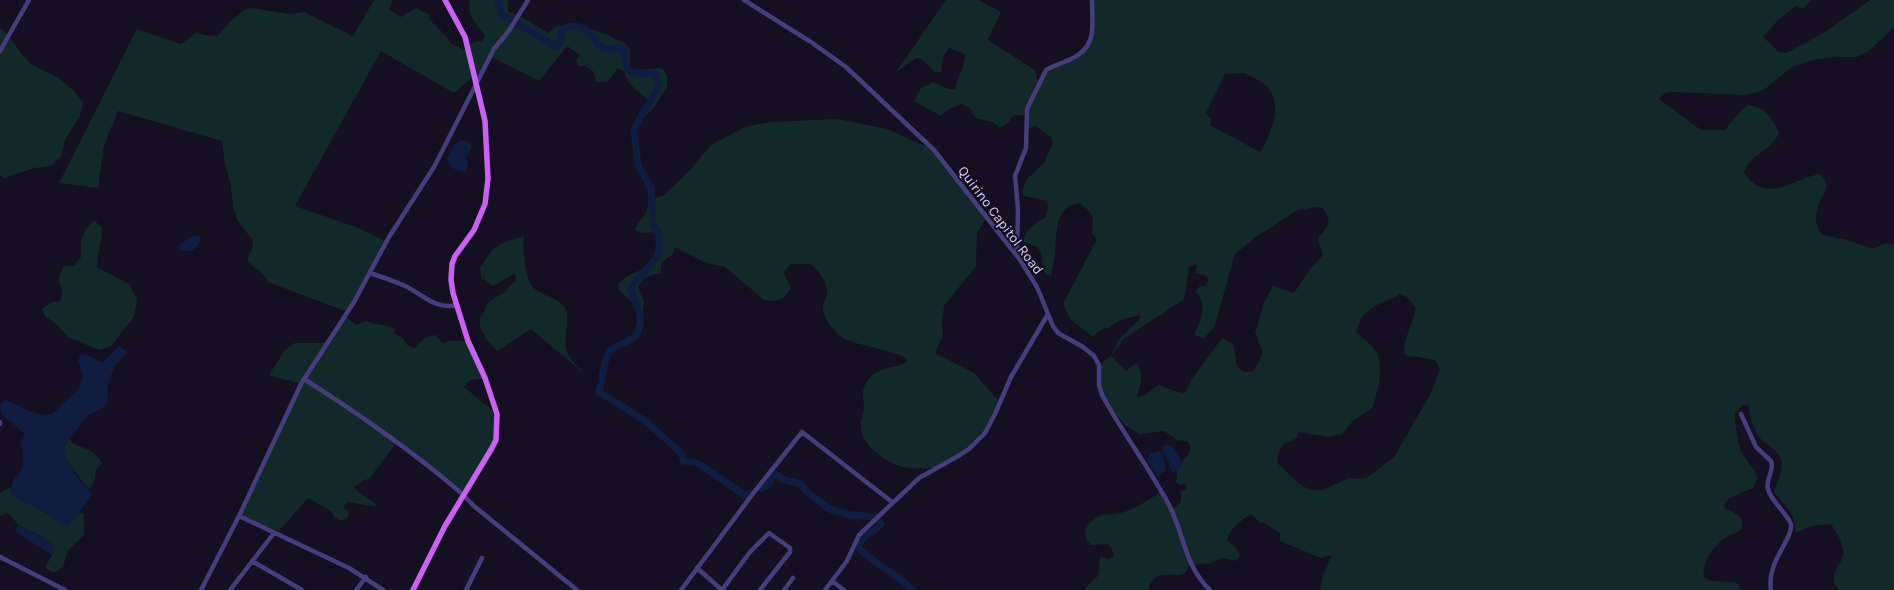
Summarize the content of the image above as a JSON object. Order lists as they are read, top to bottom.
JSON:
{
  "streets": {
    "street": ["Quirino Capitol Road"]
  }
}
